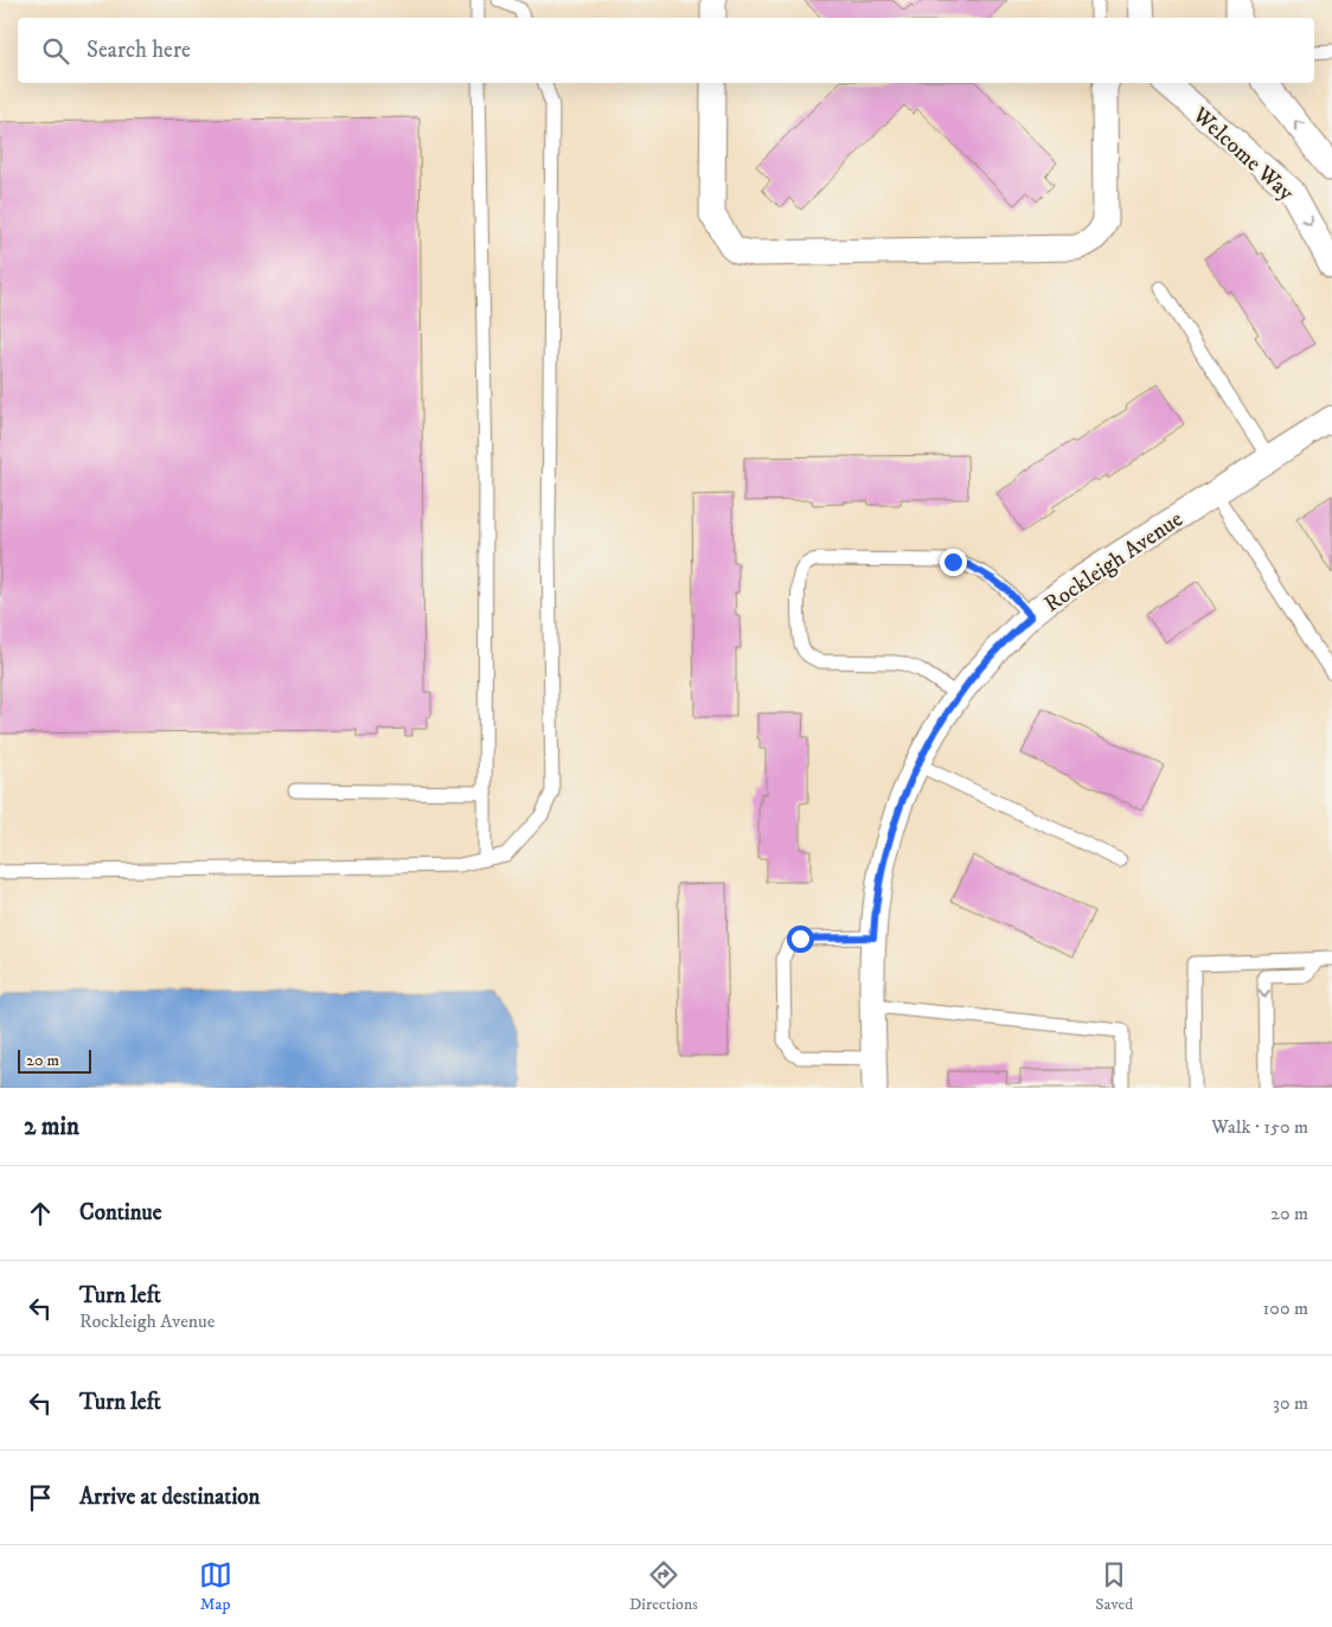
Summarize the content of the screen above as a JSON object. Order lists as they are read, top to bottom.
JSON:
{
  "streets": {
    "street": ["Welcome Way", "Rockleigh Avenue"]
  },
  "scale_bar": "20 m",
  "page": {
    "search": "Search here",
    "scale": "20 m",
    "heading": ["2 min", "Walk · 150 m"],
    "list": [
      ["Continue", "20 m"],
      ["Turn left", "Rockleigh Avenue", "100 m"],
      ["Turn left", "30 m"],
      "Arrive at destination"
    ],
    "nav": ["Map", "Directions", "Saved"]
  }
}
